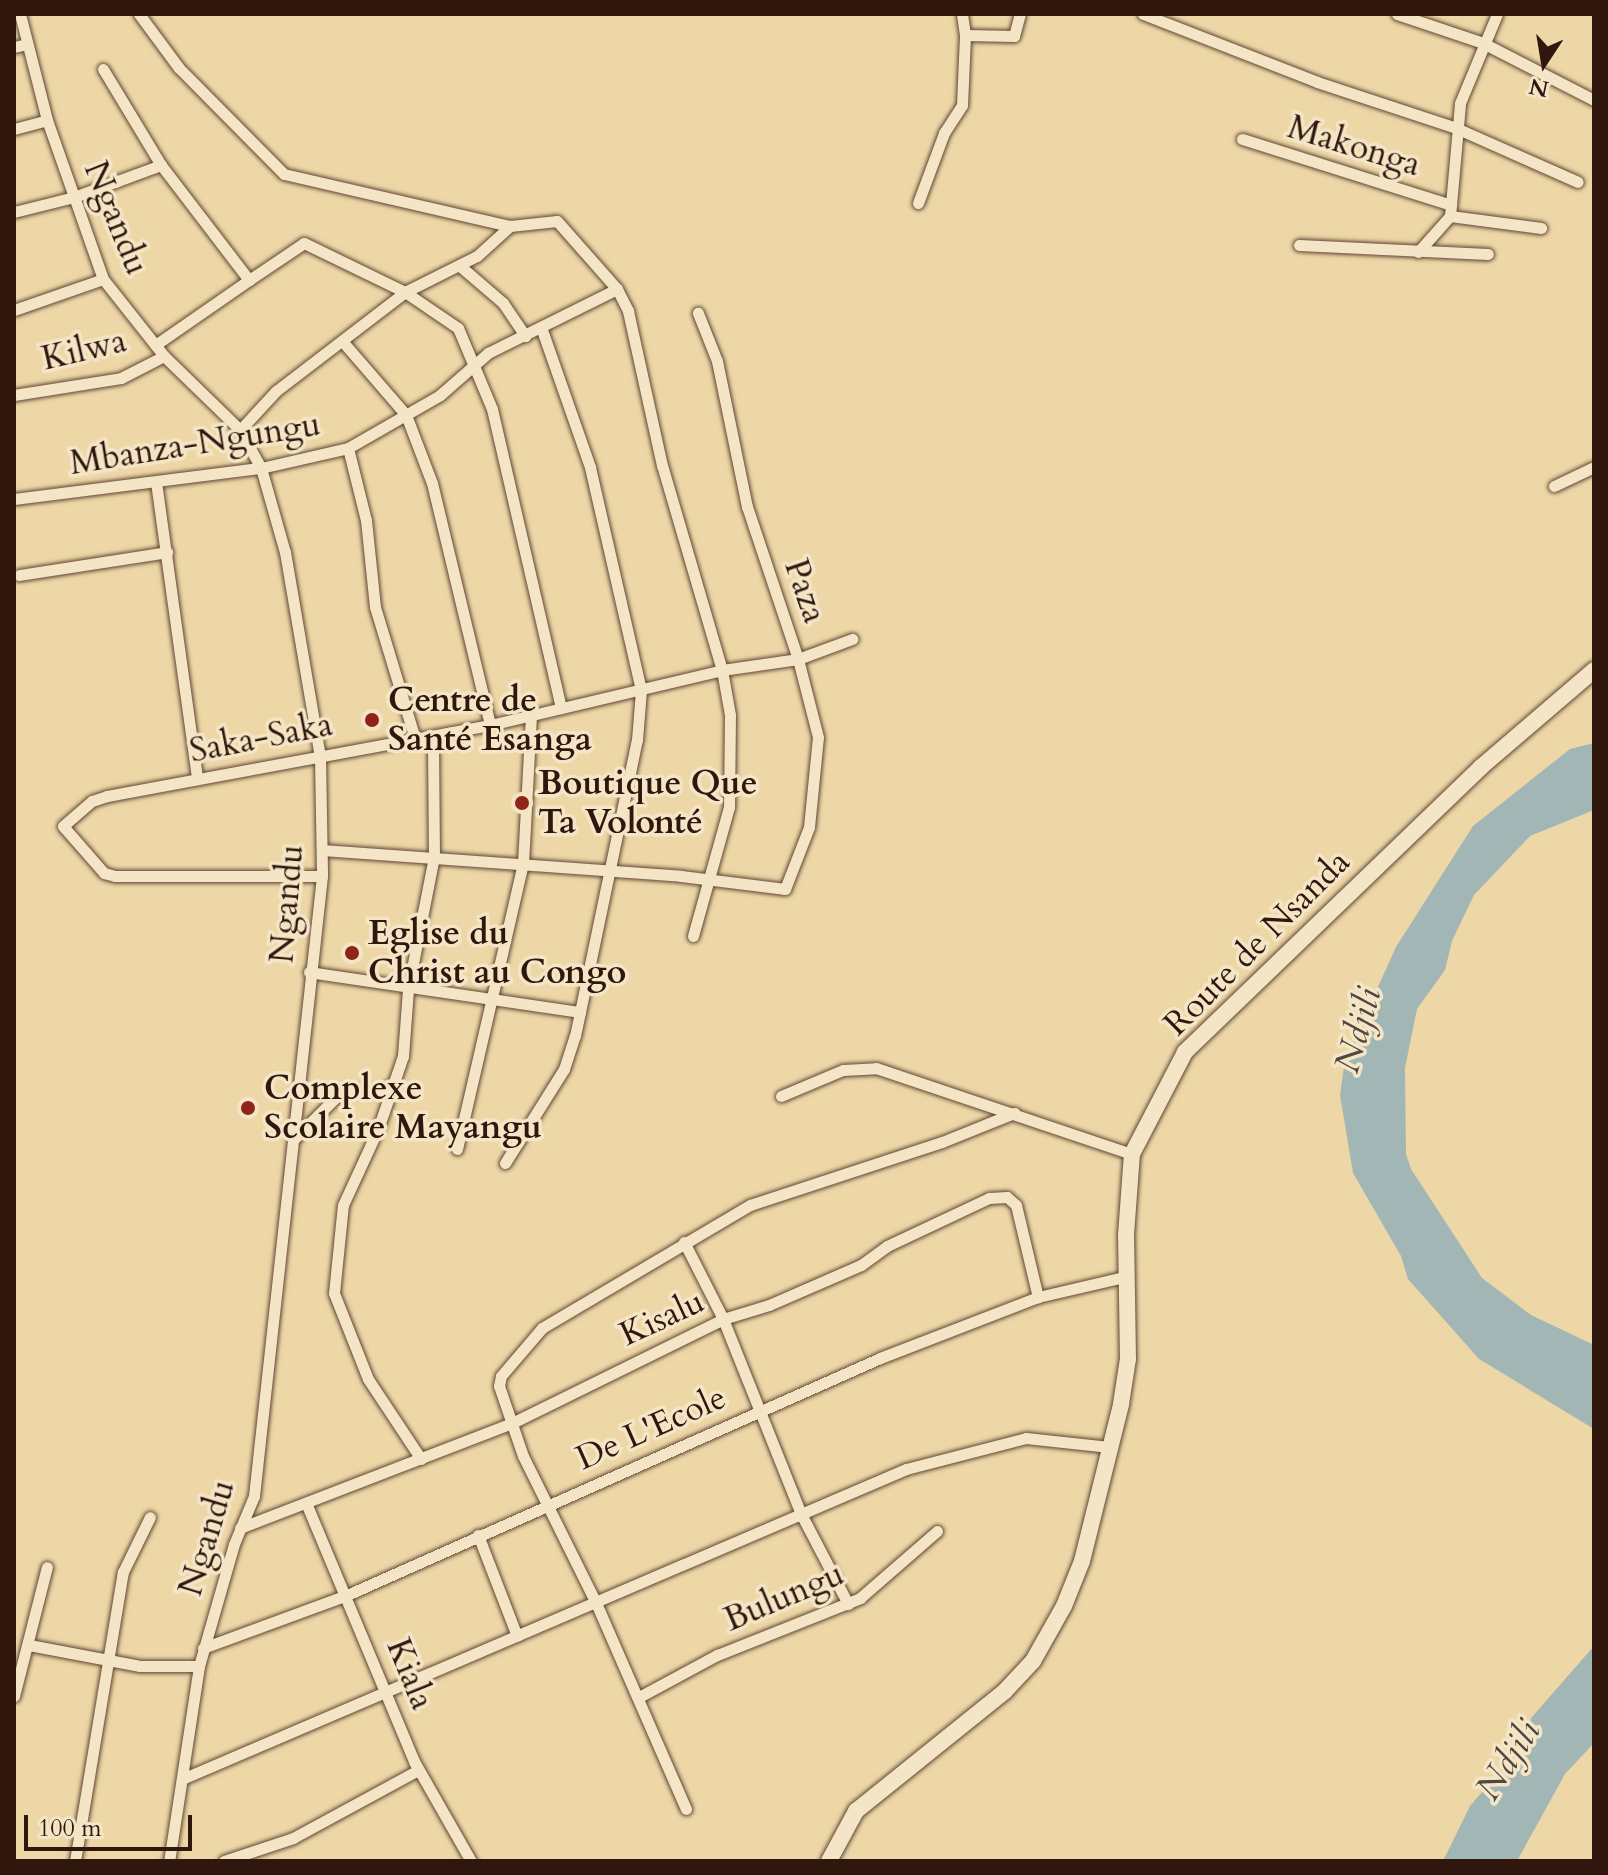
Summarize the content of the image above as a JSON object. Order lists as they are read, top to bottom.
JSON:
{
  "streets": {
    "street": [
      "Makonga",
      "Ngandu",
      "Kilwa",
      "Mbanza-Ngungu",
      "Paza",
      "Saka-Saka",
      "Route de Nsanda",
      "Kisalu",
      "De L'Ecole",
      "Bulungu",
      "Kiala"
    ]
  },
  "crossings": [
    ["Ngandu", "Kilwa"],
    ["Ngandu", "Mbanza-Ngungu"],
    ["Ngandu", "Saka-Saka"],
    ["Ngandu", "Kisalu"],
    ["Ngandu", "De L'Ecole"],
    ["Paza", "Saka-Saka"],
    ["Route de Nsanda", "De L'Ecole"],
    ["Kisalu", "De L'Ecole"],
    ["Kisalu", "Kiala"],
    ["De L'Ecole", "Kiala"]
  ],
  "water": ["Ndjili"],
  "places": [
    "Centre de Santé Esanga",
    "Boutique Que Ta Volonté",
    "Eglise du Christ au Congo",
    "Complexe Scolaire Mayangu"
  ],
  "scale_bar": "100 m",
  "north": "bottom"
}
